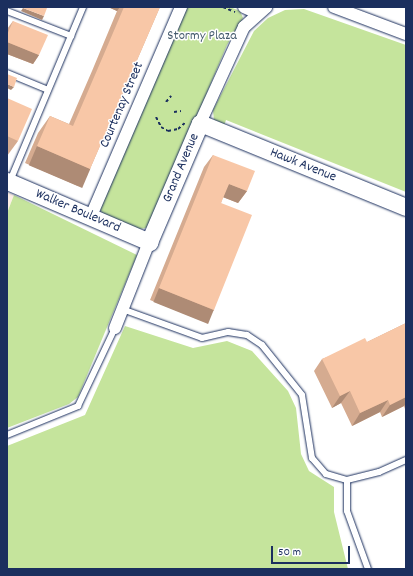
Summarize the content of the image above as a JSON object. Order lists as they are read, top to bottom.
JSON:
{
  "streets": {
    "street": [
      "Courtenay Street",
      "Hawk Avenue",
      "Grand Avenue",
      "Walker Boulevard"
    ]
  },
  "crossings": [
    ["Courtenay Street", "Walker Boulevard"],
    ["Hawk Avenue", "Grand Avenue"],
    ["Grand Avenue", "Walker Boulevard"]
  ],
  "parks": ["Stormy Plaza"],
  "scale_bar": "50 m"
}
